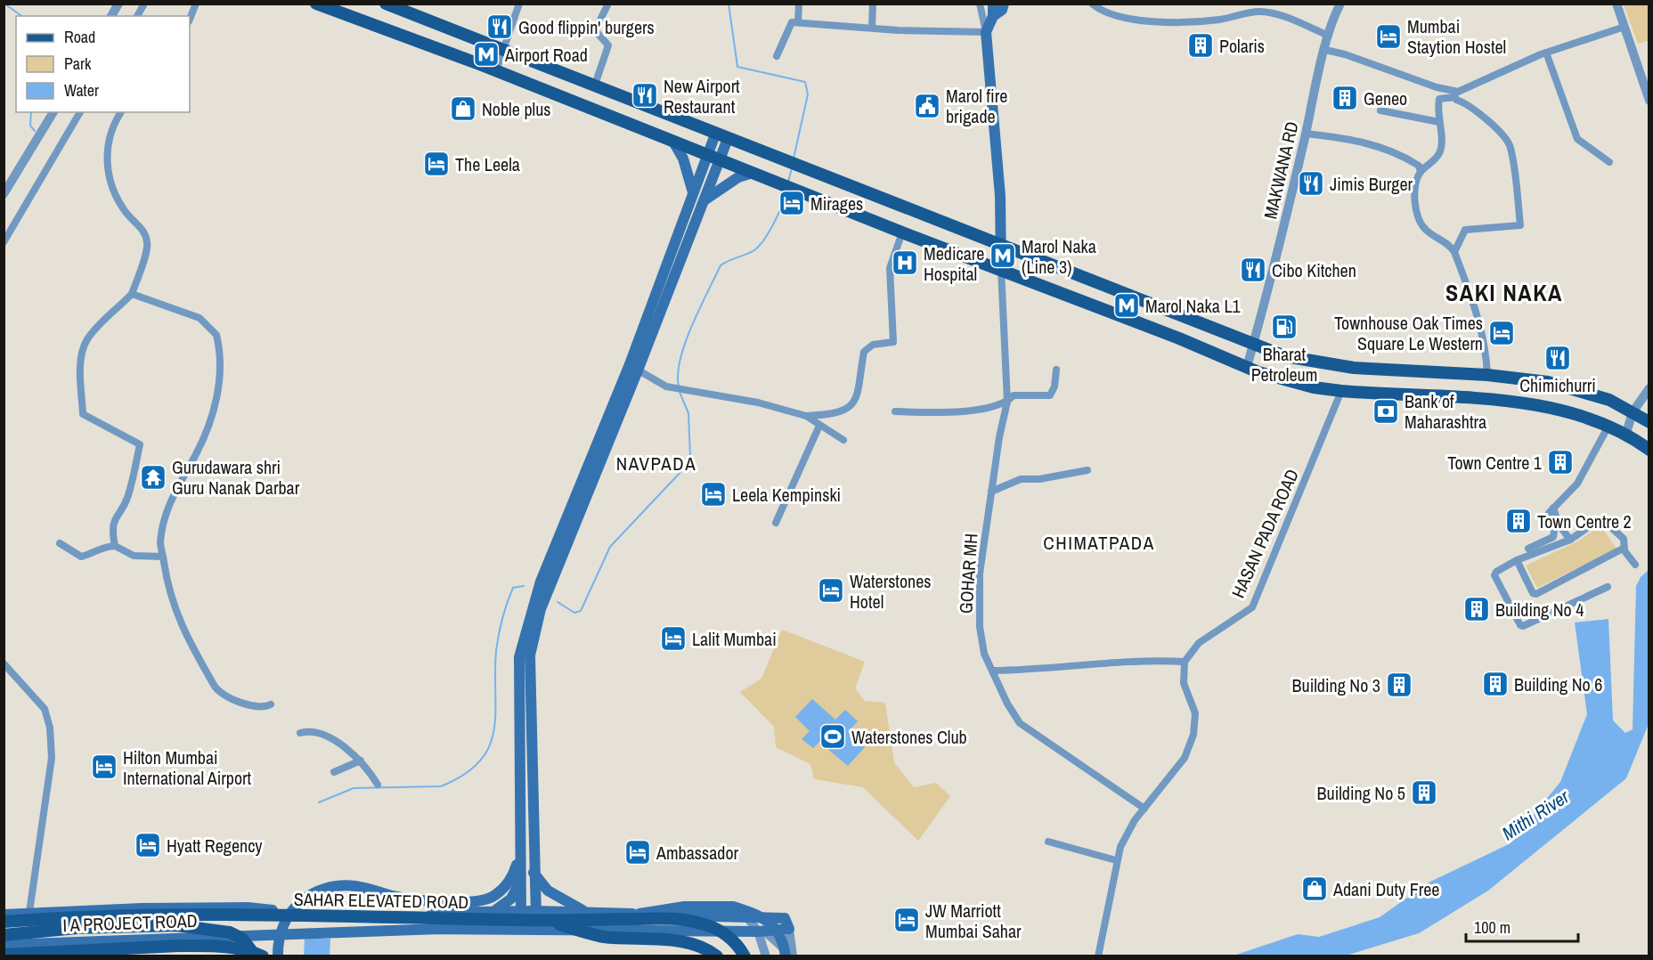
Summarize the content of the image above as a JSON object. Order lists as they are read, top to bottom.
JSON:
{
  "streets": {
    "main road": ["SAHAR ELEVATED ROAD", "I A PROJECT ROAD"],
    "street": ["MAKWANA RD", "HASAN PADA ROAD", "GOHAR MH"]
  },
  "crossings": [
    ["SAHAR ELEVATED ROAD", "I A PROJECT ROAD"]
  ],
  "districts": ["SAKI NAKA", "NAVPADA", "CHIMATPADA"],
  "water": ["Mithi River"],
  "places": {
    "restaurant": [
      "Good flippin' burgers",
      "New Airport Restaurant",
      "Jimis Burger",
      "Cibo Kitchen",
      "Chimichurri"
    ],
    "hotel": [
      "Mumbai Staytion Hostel",
      "The Leela",
      "Mirages",
      "Townhouse Oak Times Square Le Western",
      "Leela Kempinski",
      "Waterstones Hotel",
      "Lalit Mumbai",
      "Hilton Mumbai International Airport",
      "Hyatt Regency",
      "Ambassador",
      "JW Marriott Mumbai Sahar"
    ],
    "building": [
      "Polaris",
      "Geneo",
      "Town Centre 1",
      "Town Centre 2",
      "Building No 4",
      "Building No 6",
      "Building No 3",
      "Building No 5"
    ],
    "metro station": ["Airport Road", "Marol Naka (Line 3)", "Marol Naka L1"],
    "public building": ["Marol fire brigade"],
    "shop": ["Noble plus", "Adani Duty Free"],
    "hospital": ["Medicare Hospital"],
    "fuel station": ["Bharat Petroleum"],
    "bank": ["Bank of Maharashtra"],
    "temple": ["Gurudawara shri Guru Nanak Darbar"],
    "sports": ["Waterstones Club"]
  },
  "legend": ["Road", "Park", "Water"],
  "scale_bar": "100 m"
}
